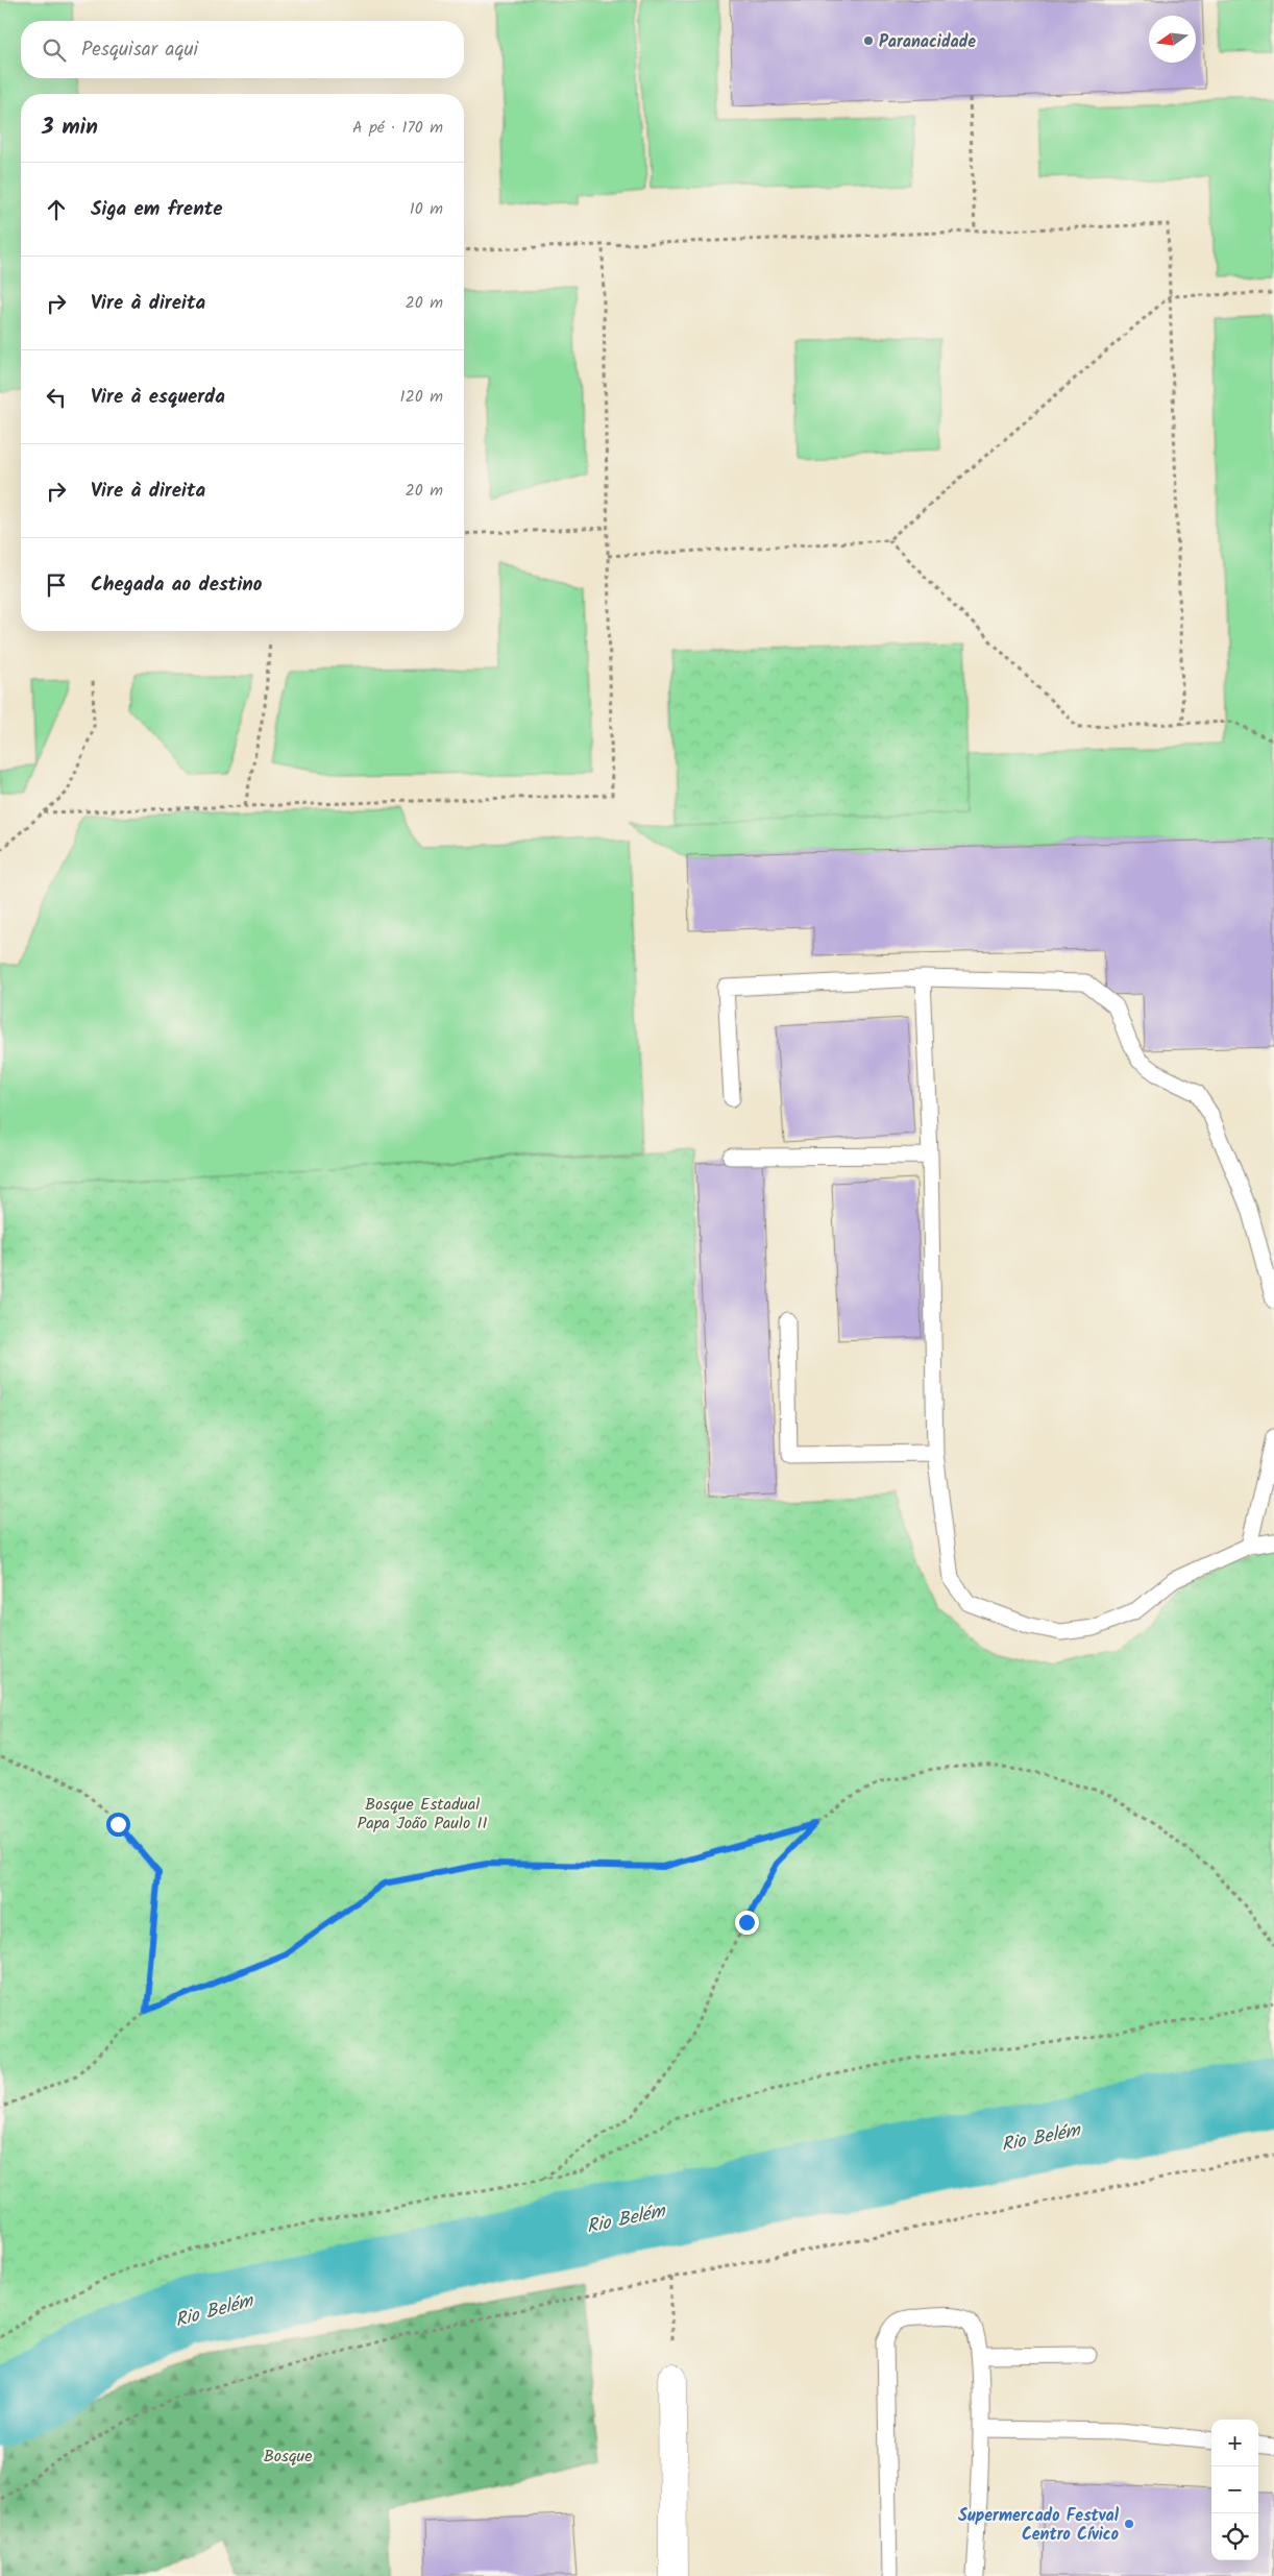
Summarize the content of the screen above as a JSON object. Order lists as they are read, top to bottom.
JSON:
{
  "water": ["Rio Belém"],
  "parks": ["Bosque Estadual Papa João Paulo II", "Bosque"],
  "places": ["Paranacidade", "Supermercado Festval Centro Cívico"],
  "north": "left",
  "page": {
    "search": "Pesquisar aqui",
    "heading": ["3 min", "A pé · 170 m"],
    "list": [
      ["Siga em frente", "10 m"],
      ["Vire à direita", "20 m"],
      ["Vire à esquerda", "120 m"],
      ["Vire à direita", "20 m"],
      "Chegada ao destino"
    ],
    "map_buttons": ["+", "−"]
  }
}
